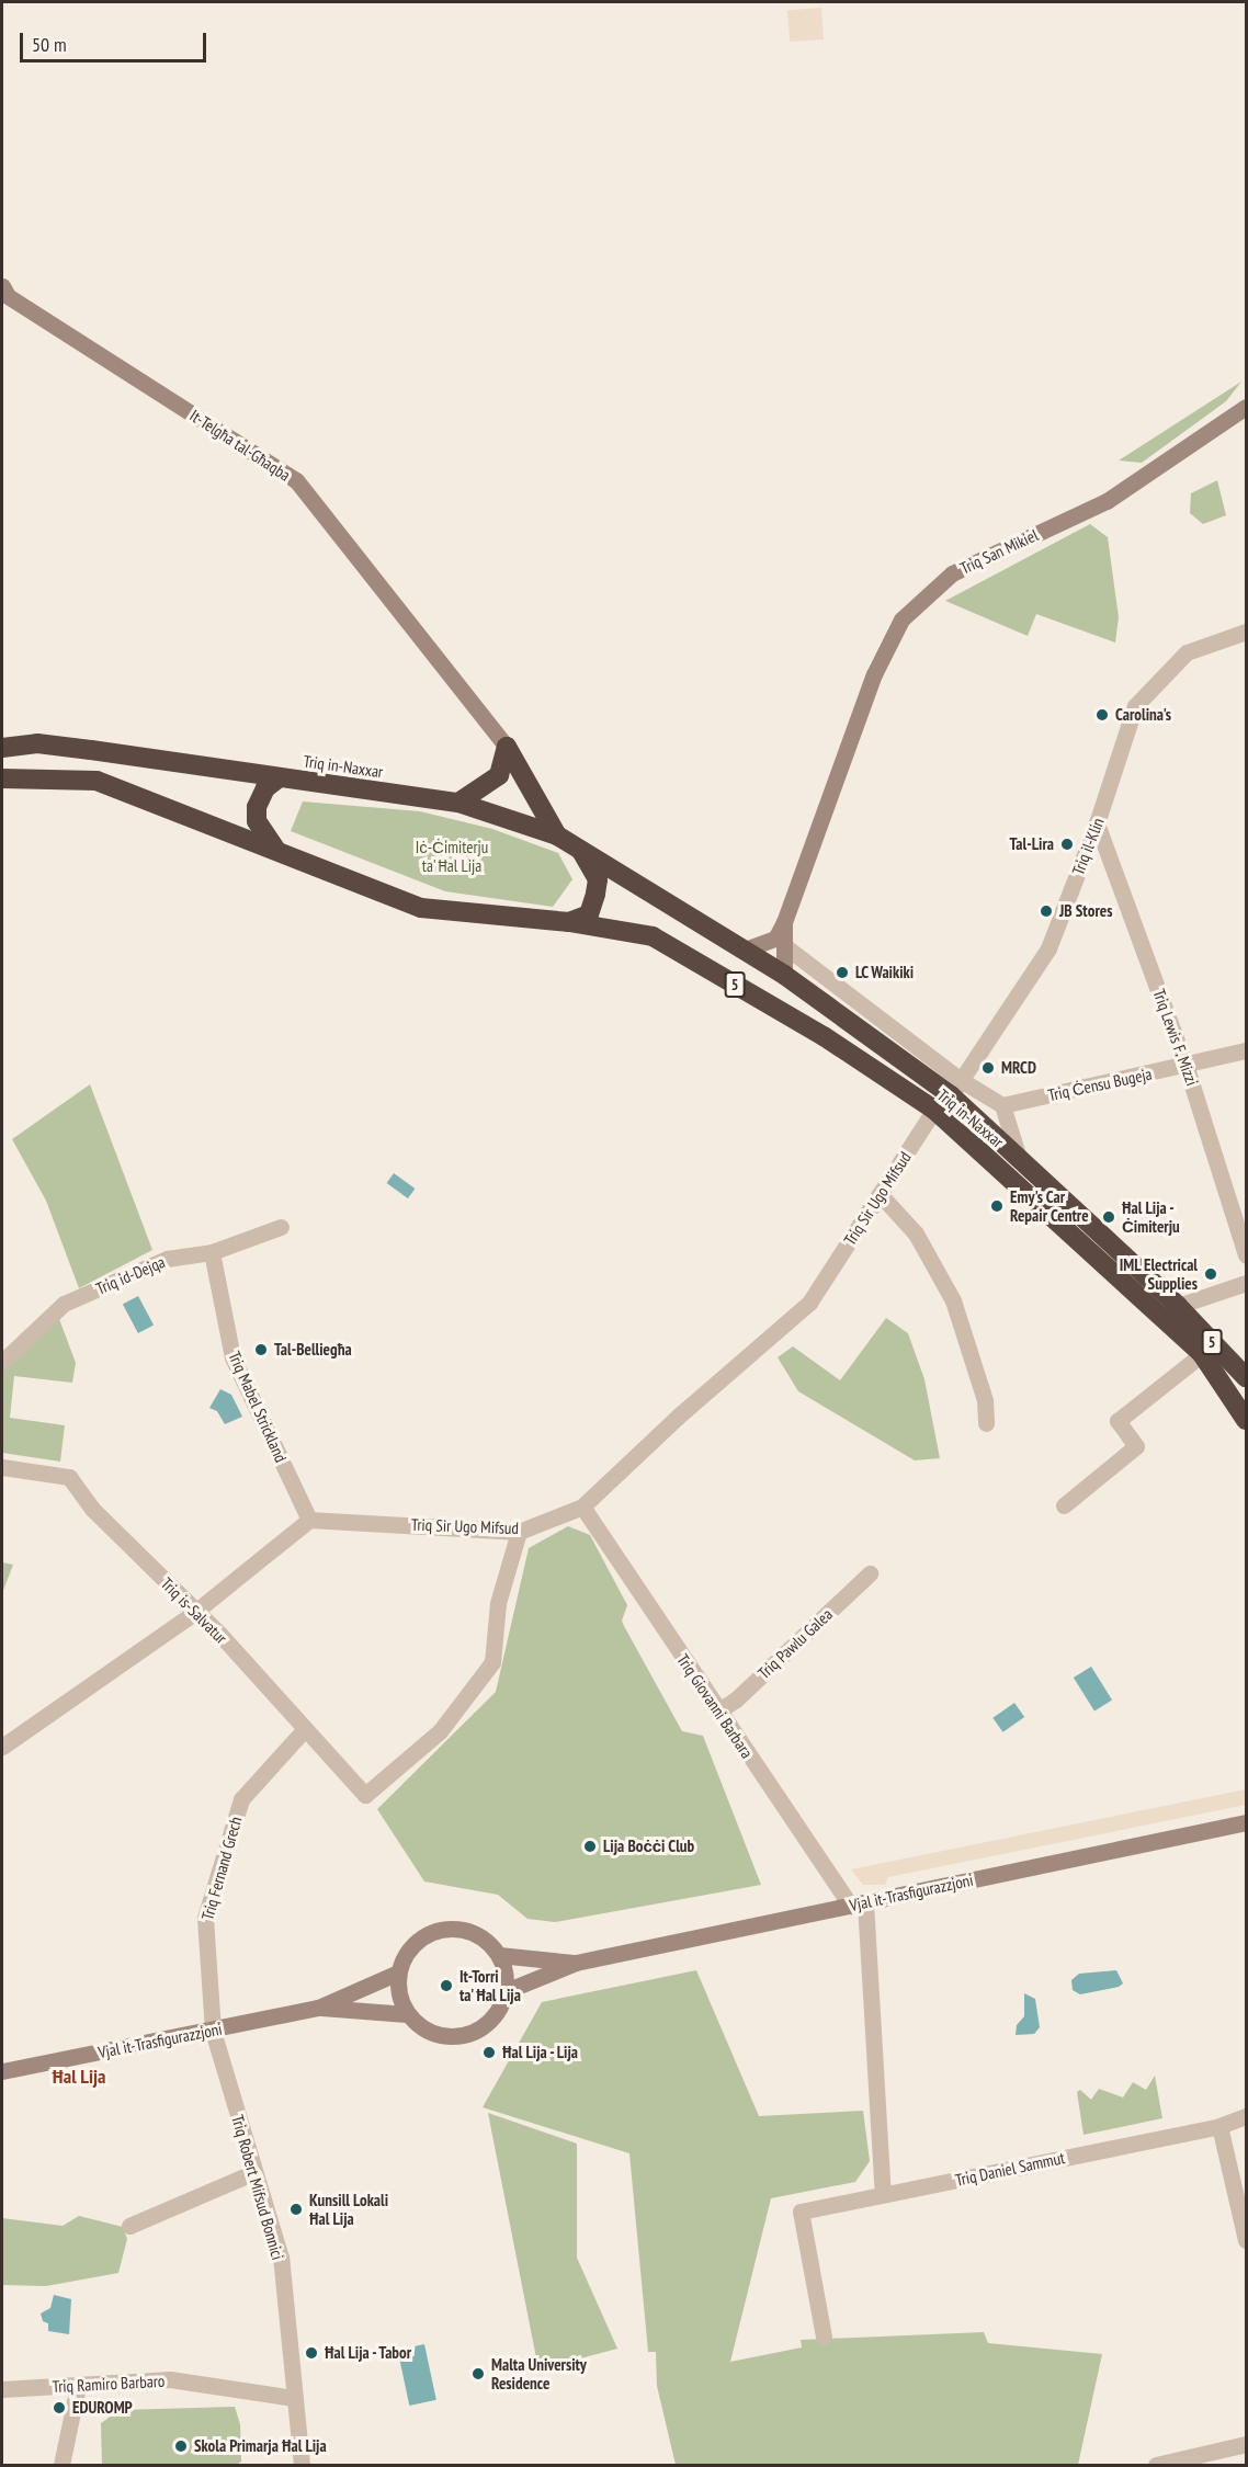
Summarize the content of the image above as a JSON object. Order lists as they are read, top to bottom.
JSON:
{
  "streets": {
    "highway": ["Triq in-Naxxar", "5"],
    "street": [
      "It-Telgħa tal-Għaqba",
      "Triq San Mikiel",
      "Triq il-Klin",
      "Triq Lewis F. Mizzi",
      "Triq Ċensu Bugeja",
      "Triq Sir Ugo Mifsud",
      "Triq id-Dejqa",
      "Triq Mabel Strickland",
      "Triq is-Salvatur",
      "Triq Pawlu Galea",
      "Triq Giovanni Barbara",
      "Triq Fernand Grech",
      "Vjal it-Trasfigurazzjoni",
      "Triq Daniel Sammut",
      "Triq Robert Mifsud Bonnici",
      "Triq Ramiro Barbaro"
    ]
  },
  "crossings": [
    ["Triq San Mikiel", "Triq in-Naxxar"],
    ["Triq in-Naxxar", "Triq il-Klin"],
    ["Triq in-Naxxar", "Triq Ċensu Bugeja"],
    ["Triq in-Naxxar", "Triq Sir Ugo Mifsud"],
    ["Triq il-Klin", "Triq Lewis F. Mizzi"],
    ["Triq Lewis F. Mizzi", "Triq Ċensu Bugeja"],
    ["Triq Sir Ugo Mifsud", "Triq Mabel Strickland"],
    ["Triq Sir Ugo Mifsud", "Triq is-Salvatur"],
    ["Triq Sir Ugo Mifsud", "Triq Giovanni Barbara"],
    ["Triq id-Dejqa", "Triq Mabel Strickland"],
    ["Triq is-Salvatur", "Triq Fernand Grech"],
    ["Triq Pawlu Galea", "Triq Giovanni Barbara"],
    ["Triq Giovanni Barbara", "Vjal it-Trasfigurazzjoni"],
    ["Triq Fernand Grech", "Vjal it-Trasfigurazzjoni"],
    ["Triq Fernand Grech", "Triq Robert Mifsud Bonnici"],
    ["Vjal it-Trasfigurazzjoni", "Triq Robert Mifsud Bonnici"],
    ["Triq Robert Mifsud Bonnici", "Triq Ramiro Barbaro"]
  ],
  "districts": ["Ħal Lija"],
  "parks": ["Iċ-Ċimiterju ta' Ħal Lija"],
  "places": [
    "Carolina's",
    "Tal-Lira",
    "JB Stores",
    "LC Waikiki",
    "MRCD",
    "Emy's Car Repair Centre",
    "Ħal Lija - Ċimiterju",
    "IML Electrical Supplies",
    "Tal-Belliegħa",
    "Lija Boċċi Club",
    "It-Torri ta' Ħal Lija",
    "Ħal Lija - Lija",
    "Kunsill Lokali Ħal Lija",
    "Ħal Lija - Tabor",
    "Malta University Residence",
    "EDUROMP",
    "Skola Primarja Ħal Lija"
  ],
  "scale_bar": "50 m"
}
